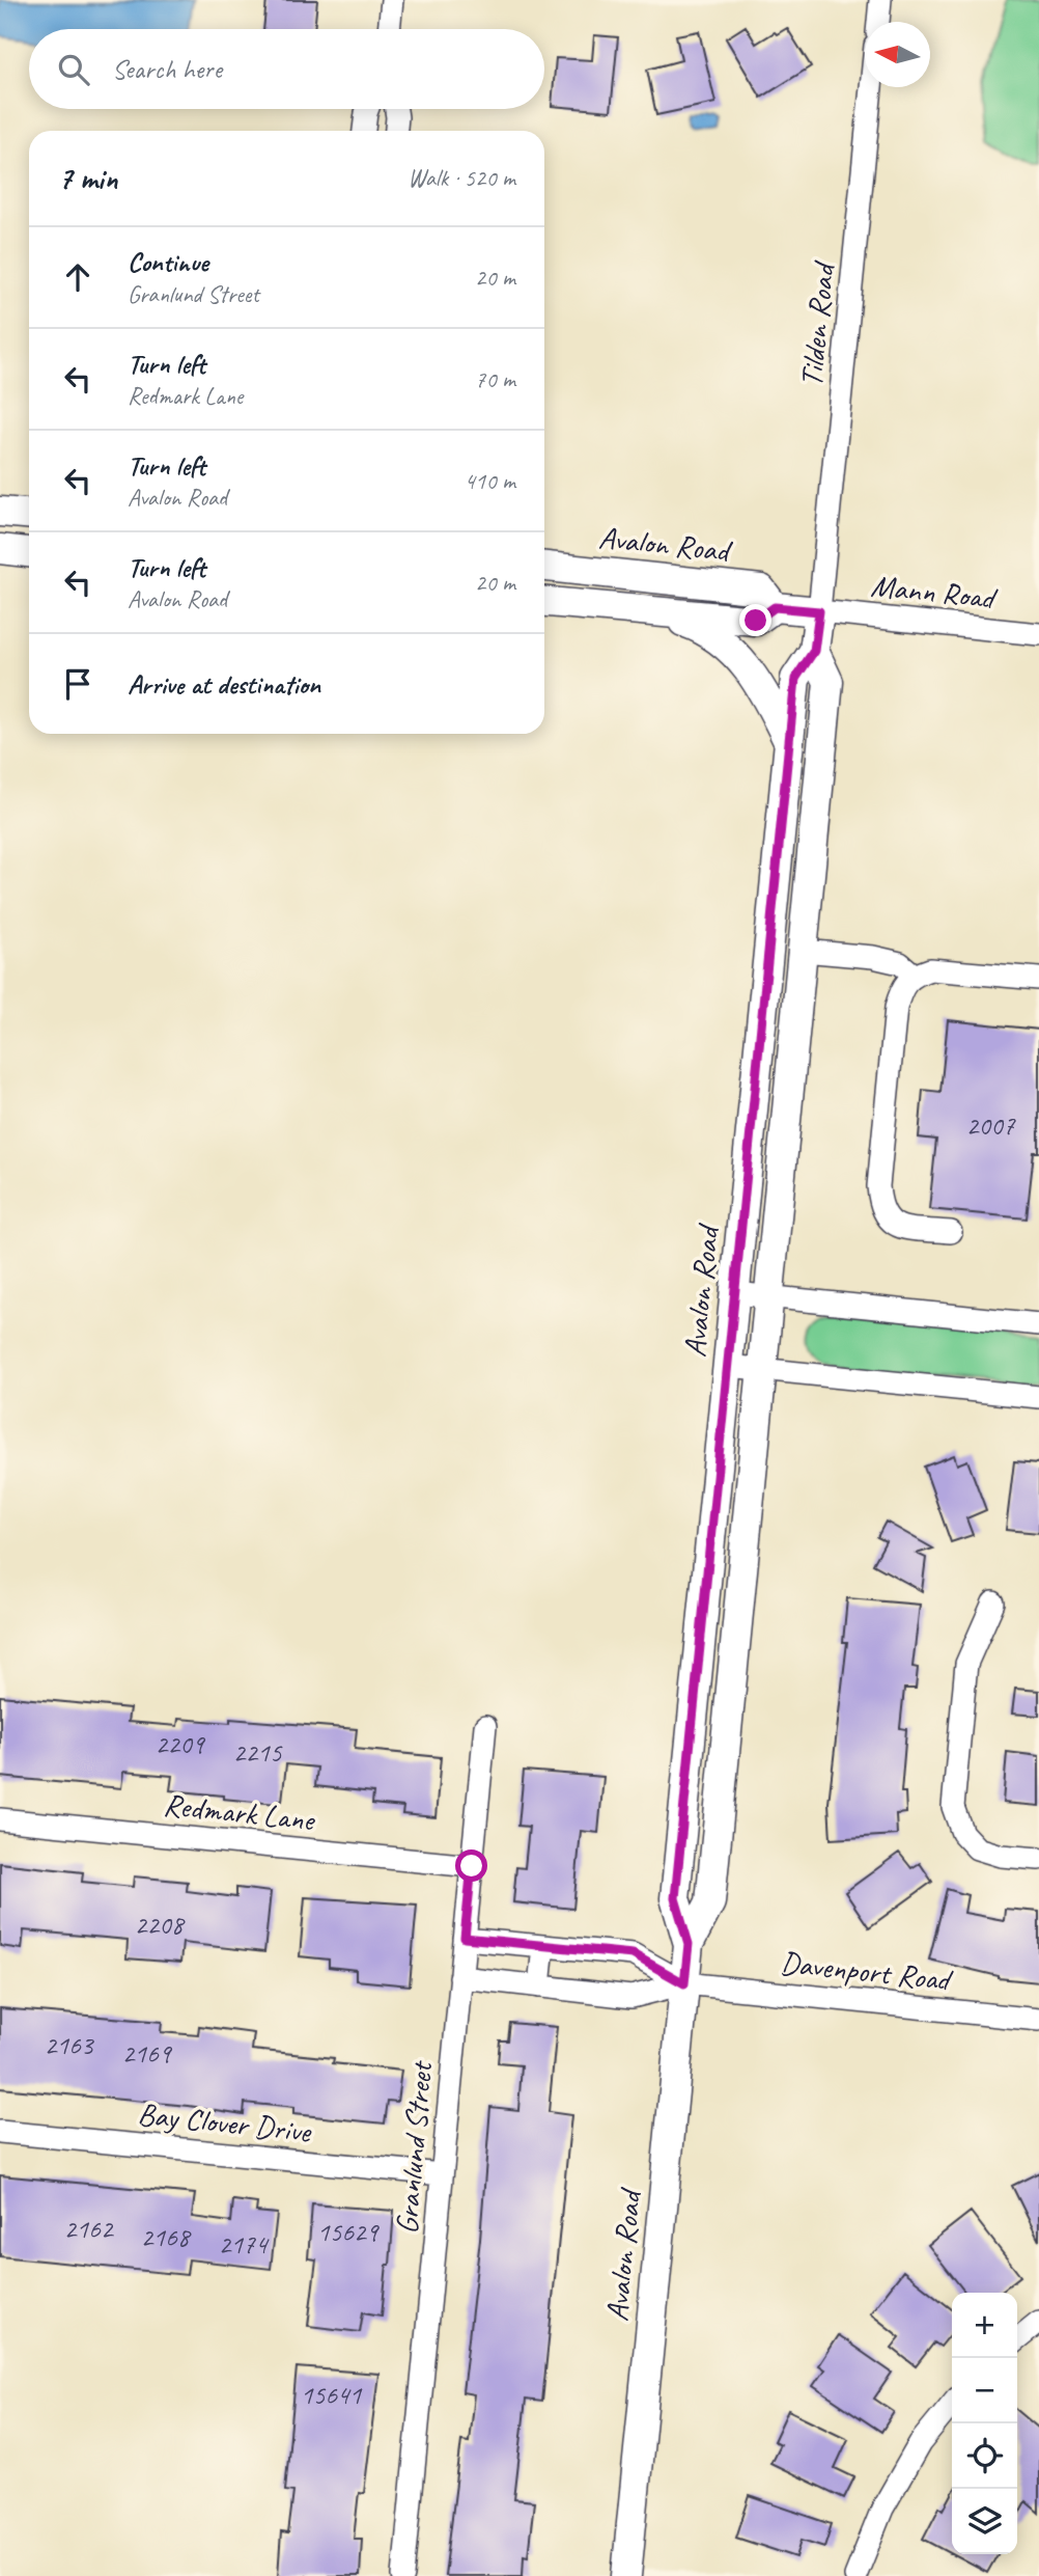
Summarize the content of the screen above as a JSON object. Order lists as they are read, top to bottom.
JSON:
{
  "streets": {
    "main road": ["Avalon Road"],
    "street": [
      "Tilden Road",
      "Mann Road",
      "Redmark Lane",
      "Davenport Road",
      "Bay Clover Drive",
      "Granlund Street"
    ]
  },
  "crossings": [
    ["Tilden Road", "Avalon Road"],
    ["Tilden Road", "Mann Road"],
    ["Avalon Road", "Mann Road"],
    ["Avalon Road", "Davenport Road"],
    ["Redmark Lane", "Granlund Street"],
    ["Bay Clover Drive", "Granlund Street"]
  ],
  "house_numbers": [
    "2007",
    "2209",
    "2215",
    "2208",
    "2163",
    "2169",
    "2162",
    "15629",
    "2168",
    "2174",
    "15641"
  ],
  "north": "left",
  "page": {
    "search": "Search here",
    "heading": ["7 min", "Walk · 520 m"],
    "list": [
      ["Continue", "Granlund Street", "20 m"],
      ["Turn left", "Redmark Lane", "70 m"],
      ["Turn left", "Avalon Road", "410 m"],
      ["Turn left", "Avalon Road", "20 m"],
      "Arrive at destination"
    ],
    "map_buttons": ["+", "−"]
  }
}
